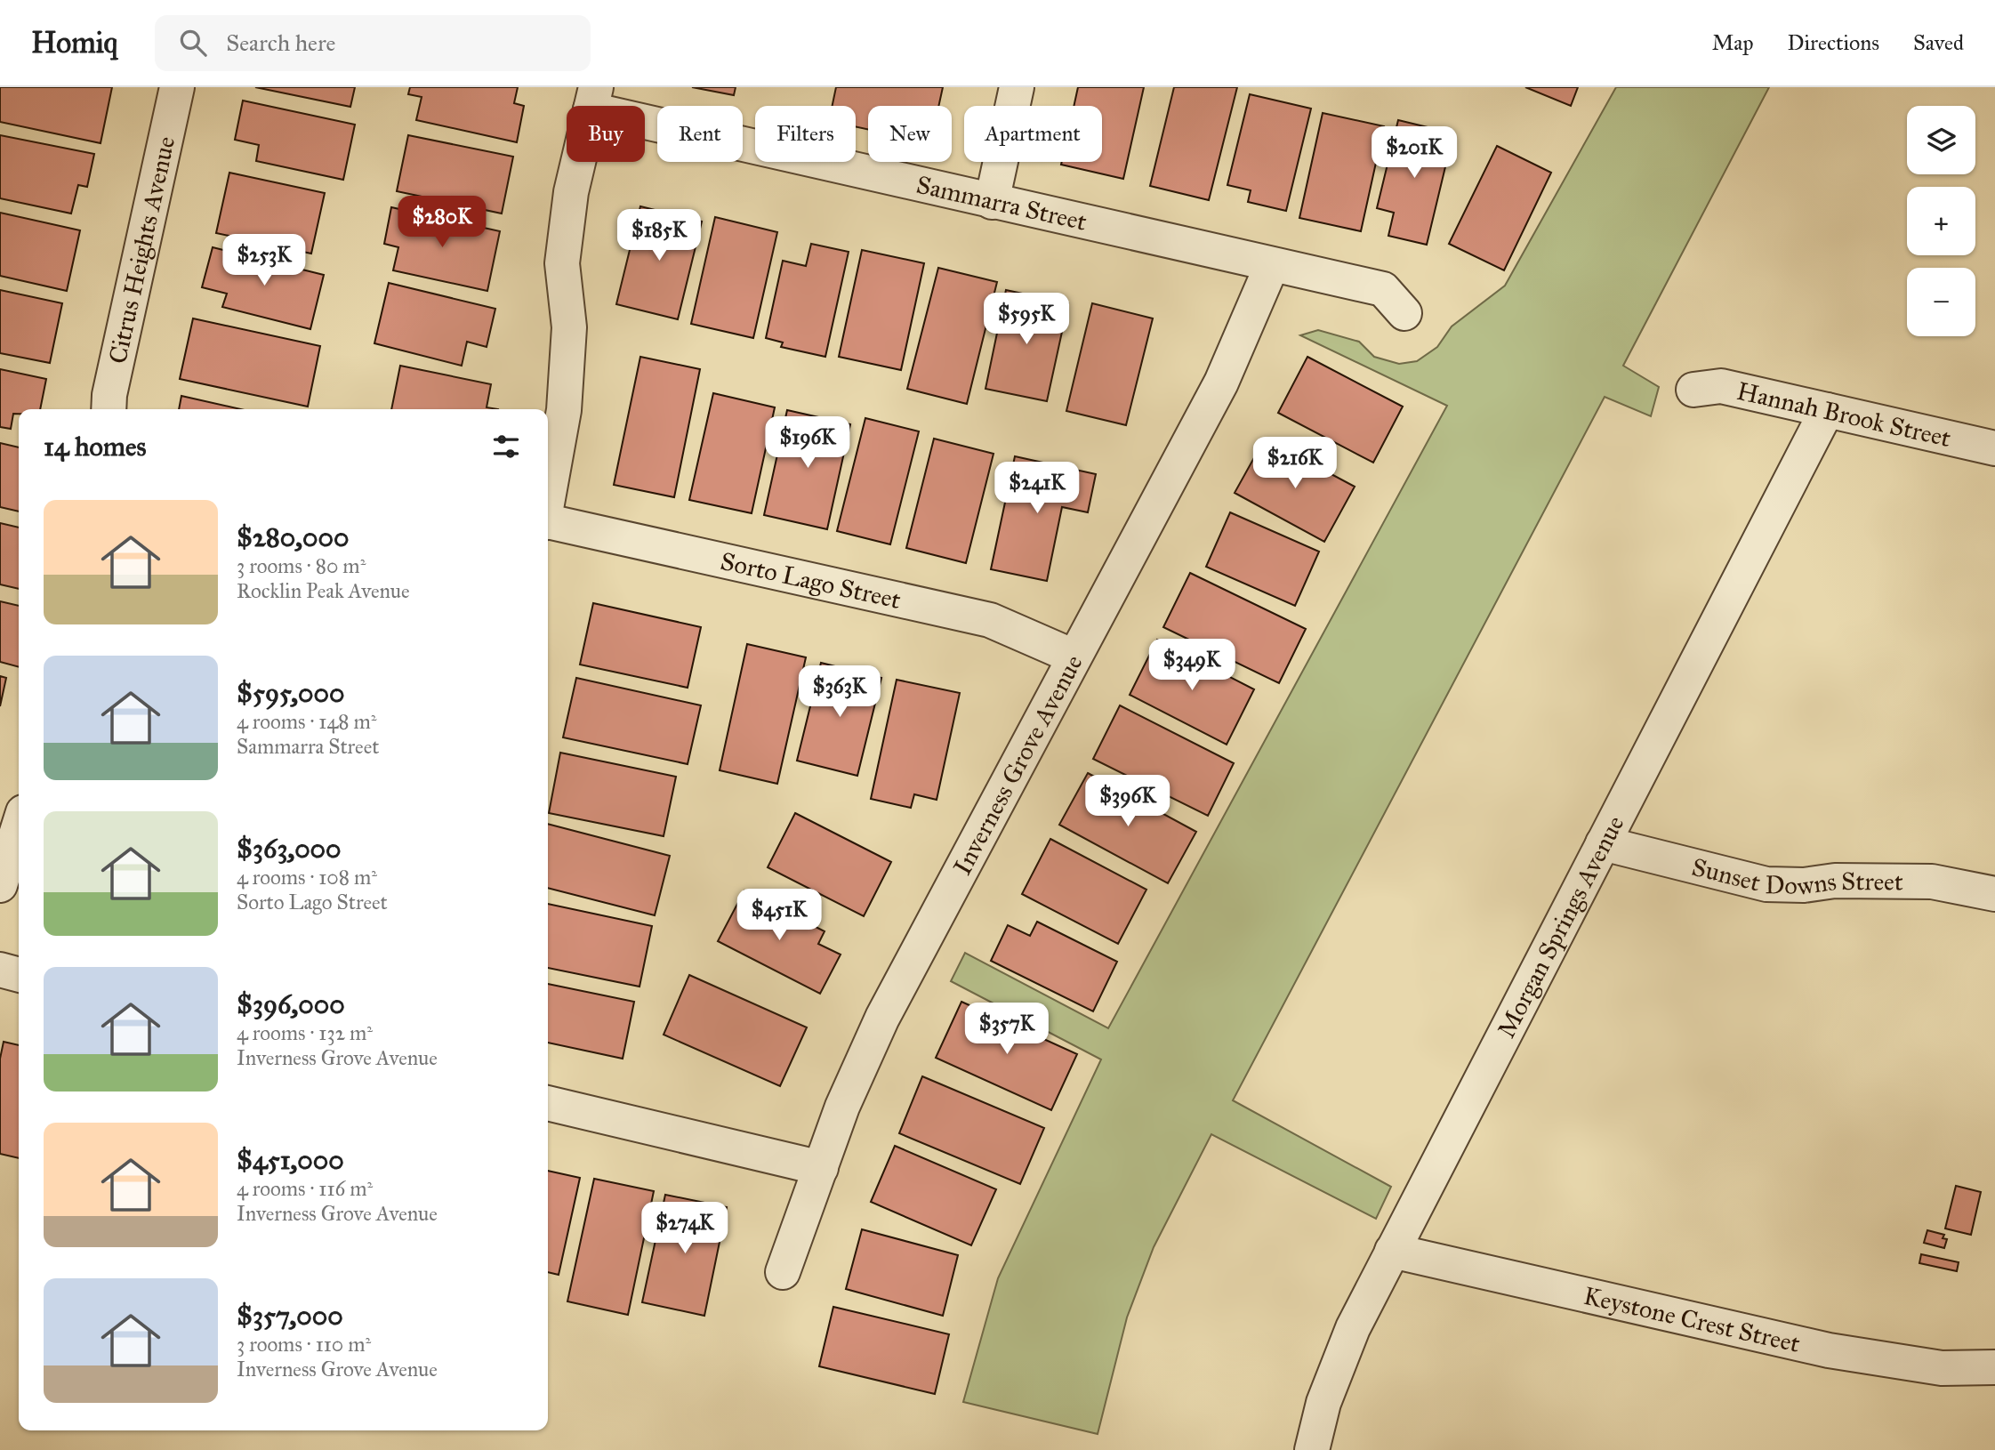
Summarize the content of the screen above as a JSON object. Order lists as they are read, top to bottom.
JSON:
{
  "streets": {
    "street": [
      "Sammarra Street",
      "Citrus Heights Avenue",
      "Hannah Brook Street",
      "Sorto Lago Street",
      "Inverness Grove Avenue",
      "Sunset Downs Street",
      "Morgan Springs Avenue",
      "Keystone Crest Street"
    ]
  },
  "crossings": [
    ["Sammarra Street", "Inverness Grove Avenue"],
    ["Hannah Brook Street", "Morgan Springs Avenue"],
    ["Sorto Lago Street", "Inverness Grove Avenue"],
    ["Sunset Downs Street", "Morgan Springs Avenue"],
    ["Morgan Springs Avenue", "Keystone Crest Street"]
  ],
  "page": {
    "header": "Homiq",
    "search": "Search here",
    "nav": ["Map", "Directions", "Saved"],
    "map_buttons": ["+", "−"],
    "chip": [
      "Buy",
      "Rent",
      "Filters",
      "New",
      "Apartment"
    ],
    "price": [
      "$201K",
      "$280K",
      "$185K",
      "$253K",
      "$595K",
      "$196K",
      "$216K",
      "$241K",
      "$349K",
      "$363K",
      "$396K",
      "$451K",
      "$357K",
      "$274K"
    ],
    "heading": "14 homes",
    "list": [
      {
        "name": "$280,000",
        "note": "3 rooms · 80 m² · Rocklin Peak Avenue"
      },
      {
        "name": "$595,000",
        "note": "4 rooms · 148 m² · Sammarra Street"
      },
      {
        "name": "$363,000",
        "note": "4 rooms · 108 m² · Sorto Lago Street"
      },
      {
        "name": "$396,000",
        "note": "4 rooms · 132 m² · Inverness Grove Avenue"
      },
      {
        "name": "$451,000",
        "note": "4 rooms · 116 m² · Inverness Grove Avenue"
      },
      {
        "name": "$357,000",
        "note": "3 rooms · 110 m² · Inverness Grove Avenue"
      }
    ]
  }
}
